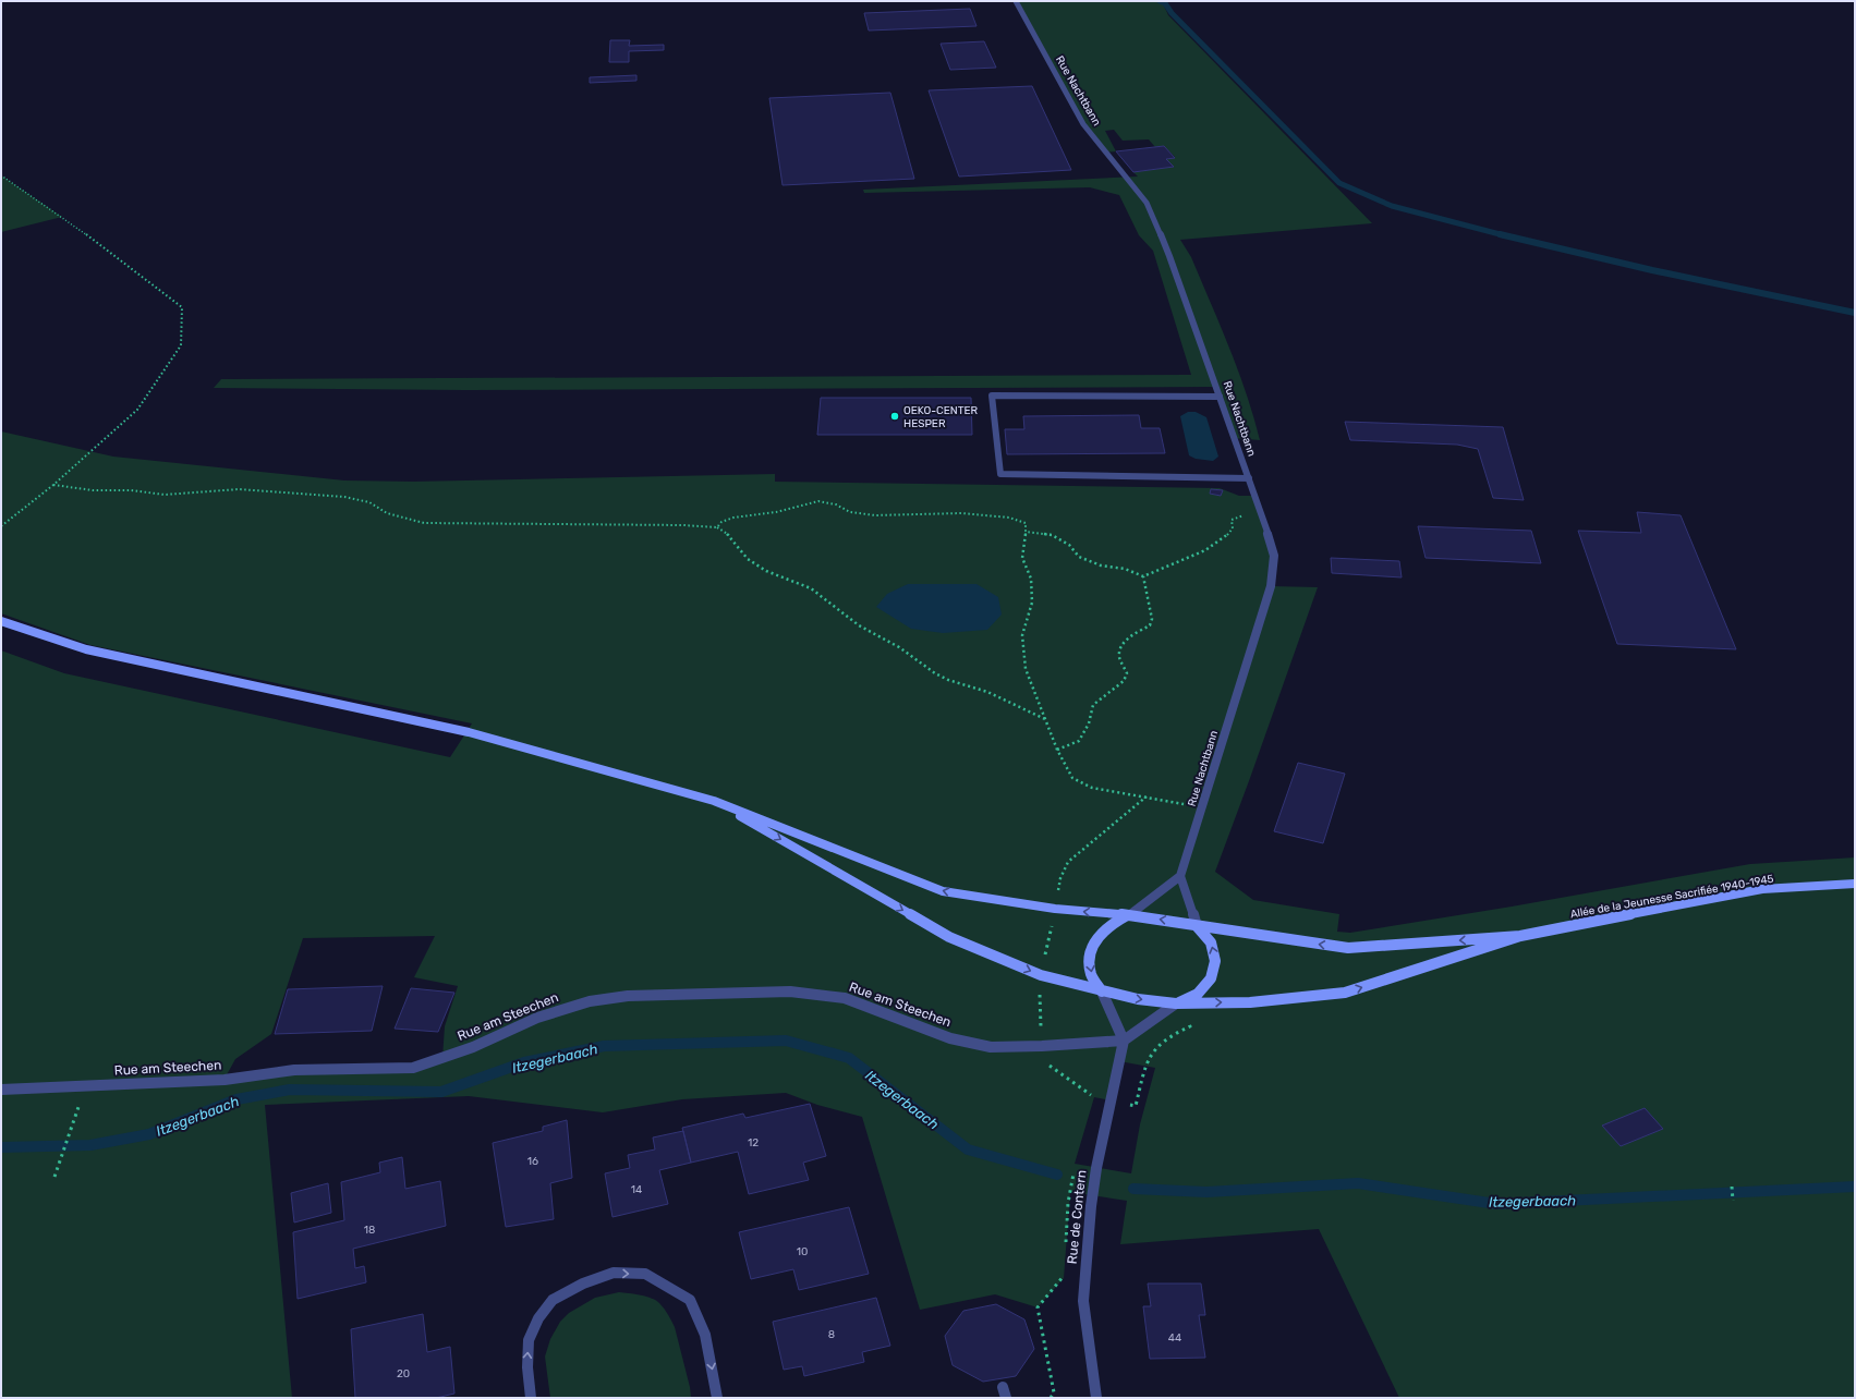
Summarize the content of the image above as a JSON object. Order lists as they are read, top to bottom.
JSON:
{
  "streets": {
    "main road": ["Allée de la Jeunesse Sacrifiée 1940-1945"],
    "street": ["Rue Nachtbann", "Rue am Steechen", "Rue de Contern"]
  },
  "crossings": [
    ["Rue am Steechen", "Rue de Contern"]
  ],
  "water": ["Itzegerbaach"],
  "places": ["OEKO-CENTER HESPER"],
  "house_numbers": [
    "12",
    "16",
    "14",
    "18",
    "10",
    "8",
    "44",
    "20"
  ]
}
